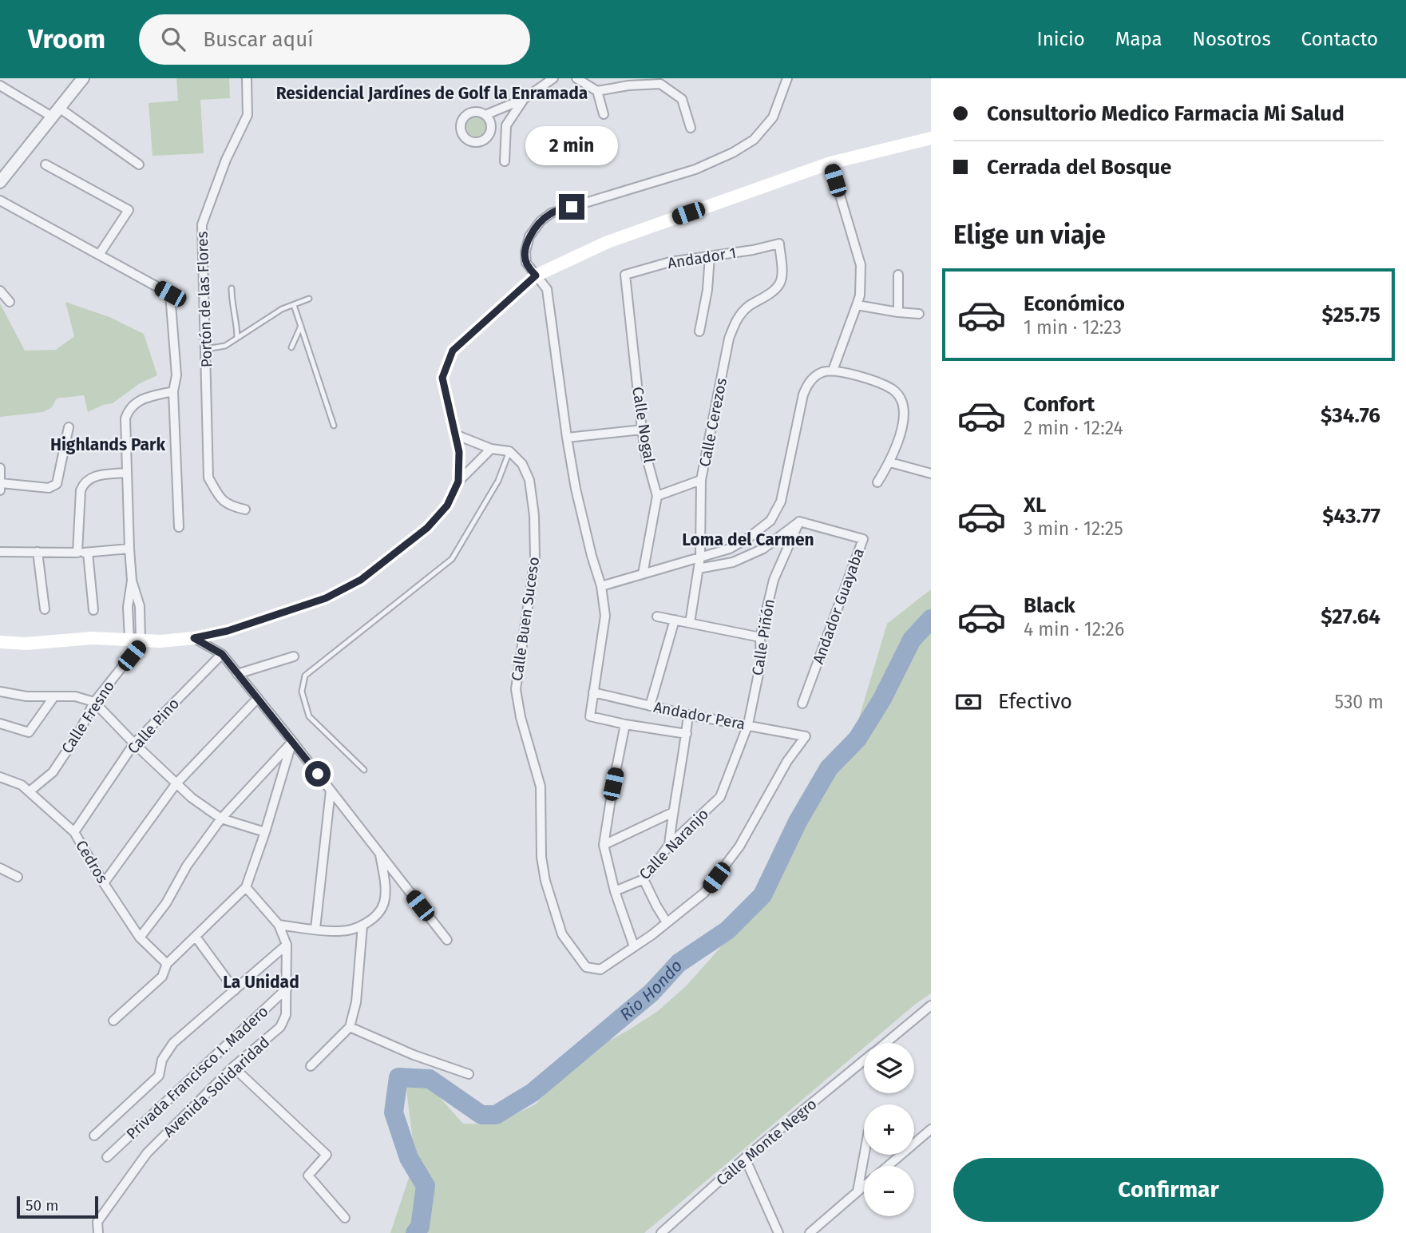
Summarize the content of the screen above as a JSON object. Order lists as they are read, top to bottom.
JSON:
{
  "streets": {
    "street": [
      "Andador 1",
      "Portón de las Flores",
      "Calle Cerezos",
      "Calle Nogal",
      "Andador Guayaba",
      "Calle Buen Suceso",
      "Calle Piñón",
      "Andador Pera",
      "Calle Fresno",
      "Calle Pino",
      "Calle Naranjo",
      "Cedros",
      "Privada Francisco I. Madero",
      "Avenida Solidaridad",
      "Calle Monte Negro"
    ]
  },
  "crossings": [
    ["Andador 1", "Calle Cerezos"],
    ["Andador 1", "Calle Nogal"],
    ["Andador Guayaba", "Calle Piñón"],
    ["Calle Piñón", "Andador Pera"],
    ["Calle Piñón", "Calle Naranjo"],
    ["Andador Pera", "Calle Naranjo"],
    ["Calle Fresno", "Cedros"],
    ["Calle Pino", "Cedros"],
    ["Privada Francisco I. Madero", "Avenida Solidaridad"]
  ],
  "districts": [
    "Residencial Jardínes de Golf la Enramada",
    "Highlands Park",
    "Loma del Carmen",
    "La Unidad"
  ],
  "water": ["Rio Hondo"],
  "scale_bar": "50 m",
  "page": {
    "header": "Vroom",
    "search": "Buscar aquí",
    "nav": [
      "Inicio",
      "Mapa",
      "Nosotros",
      "Contacto"
    ],
    "banner": ["Consultorio Medico Farmacia Mi Salud", "Cerrada del Bosque"],
    "bubble": "2 min",
    "heading": "Elige un viaje",
    "list": [
      {
        "name": "Económico",
        "note": "1 min · 12:23",
        "value": "$25.75"
      },
      {
        "name": "Confort",
        "note": "2 min · 12:24",
        "value": "$34.76"
      },
      {
        "name": "XL",
        "note": "3 min · 12:25",
        "value": "$43.77"
      },
      {
        "name": "Black",
        "note": "4 min · 12:26",
        "value": "$27.64"
      }
    ],
    "pay": ["Efectivo", "530 m"],
    "map_buttons": ["+", "−"],
    "buttons": "Confirmar",
    "scale": "50 m"
  }
}
